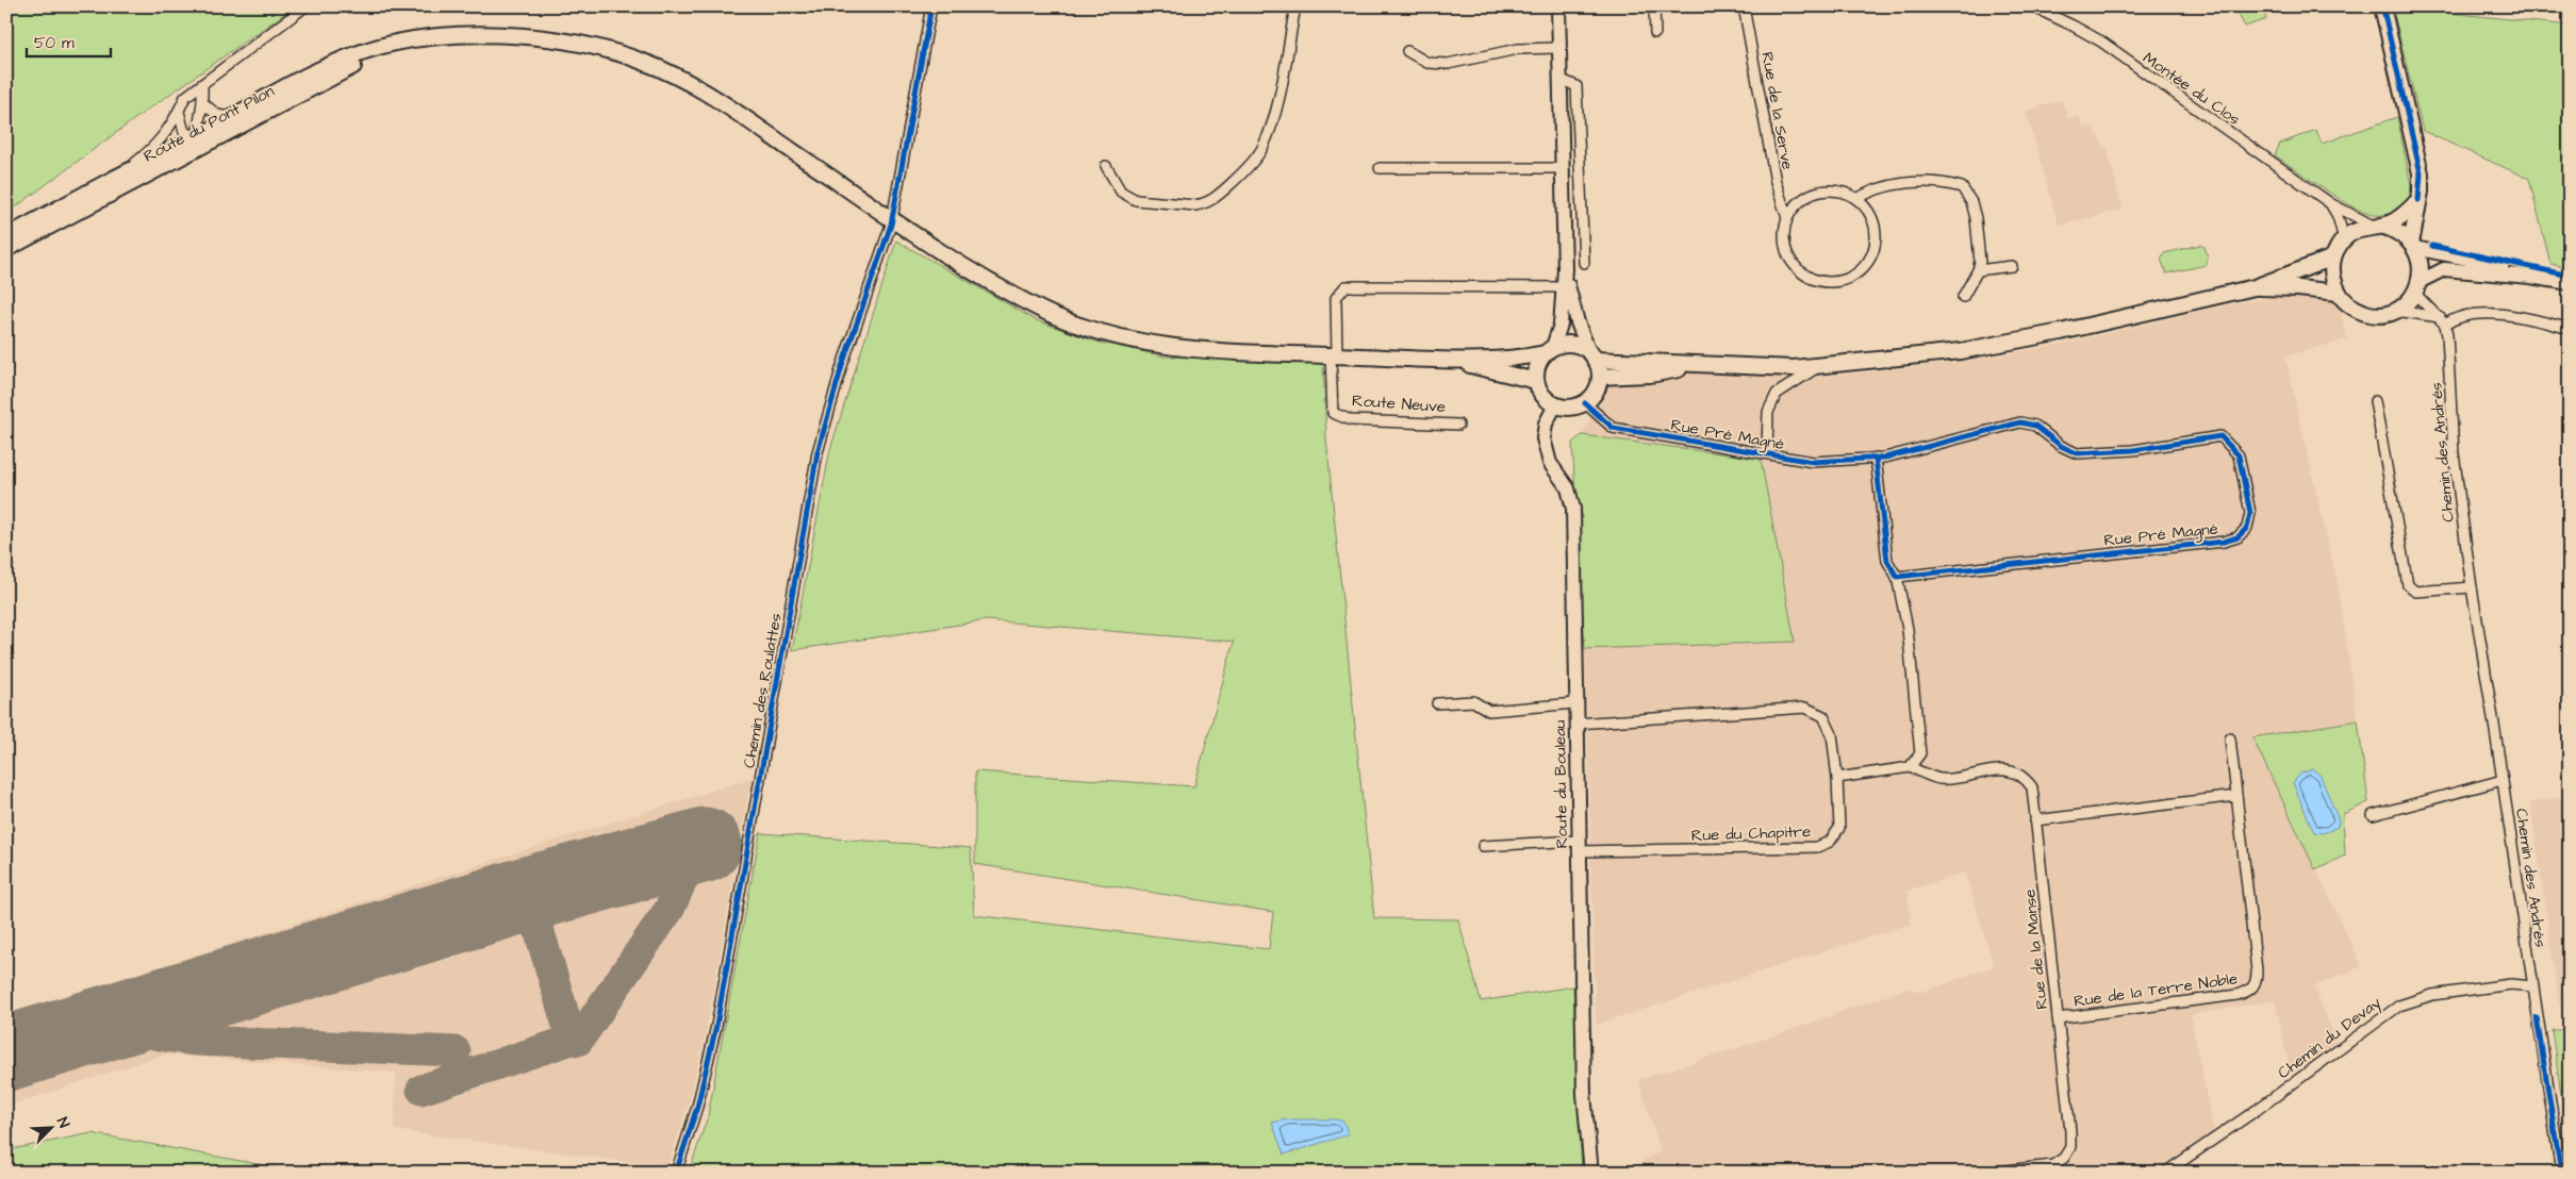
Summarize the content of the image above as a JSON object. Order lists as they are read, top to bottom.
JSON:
{
  "streets": {
    "main road": ["Route du Pont Pilon", "Route du Bouleau"],
    "street": [
      "Montée du Clos",
      "Rue de la Serve",
      "Route Neuve",
      "Rue Pré Magné",
      "Chemin des Andrés",
      "Chemin des Roulattes",
      "Rue du Chapitre",
      "Rue de la Manse",
      "Rue de la Terre Noble",
      "Chemin du Devay"
    ]
  },
  "crossings": [
    ["Rue Pré Magné", "Route du Bouleau"],
    ["Chemin des Andrés", "Chemin du Devay"],
    ["Route du Bouleau", "Rue du Chapitre"],
    ["Rue de la Manse", "Rue de la Terre Noble"]
  ],
  "scale_bar": "50 m",
  "north": "top right"
}
